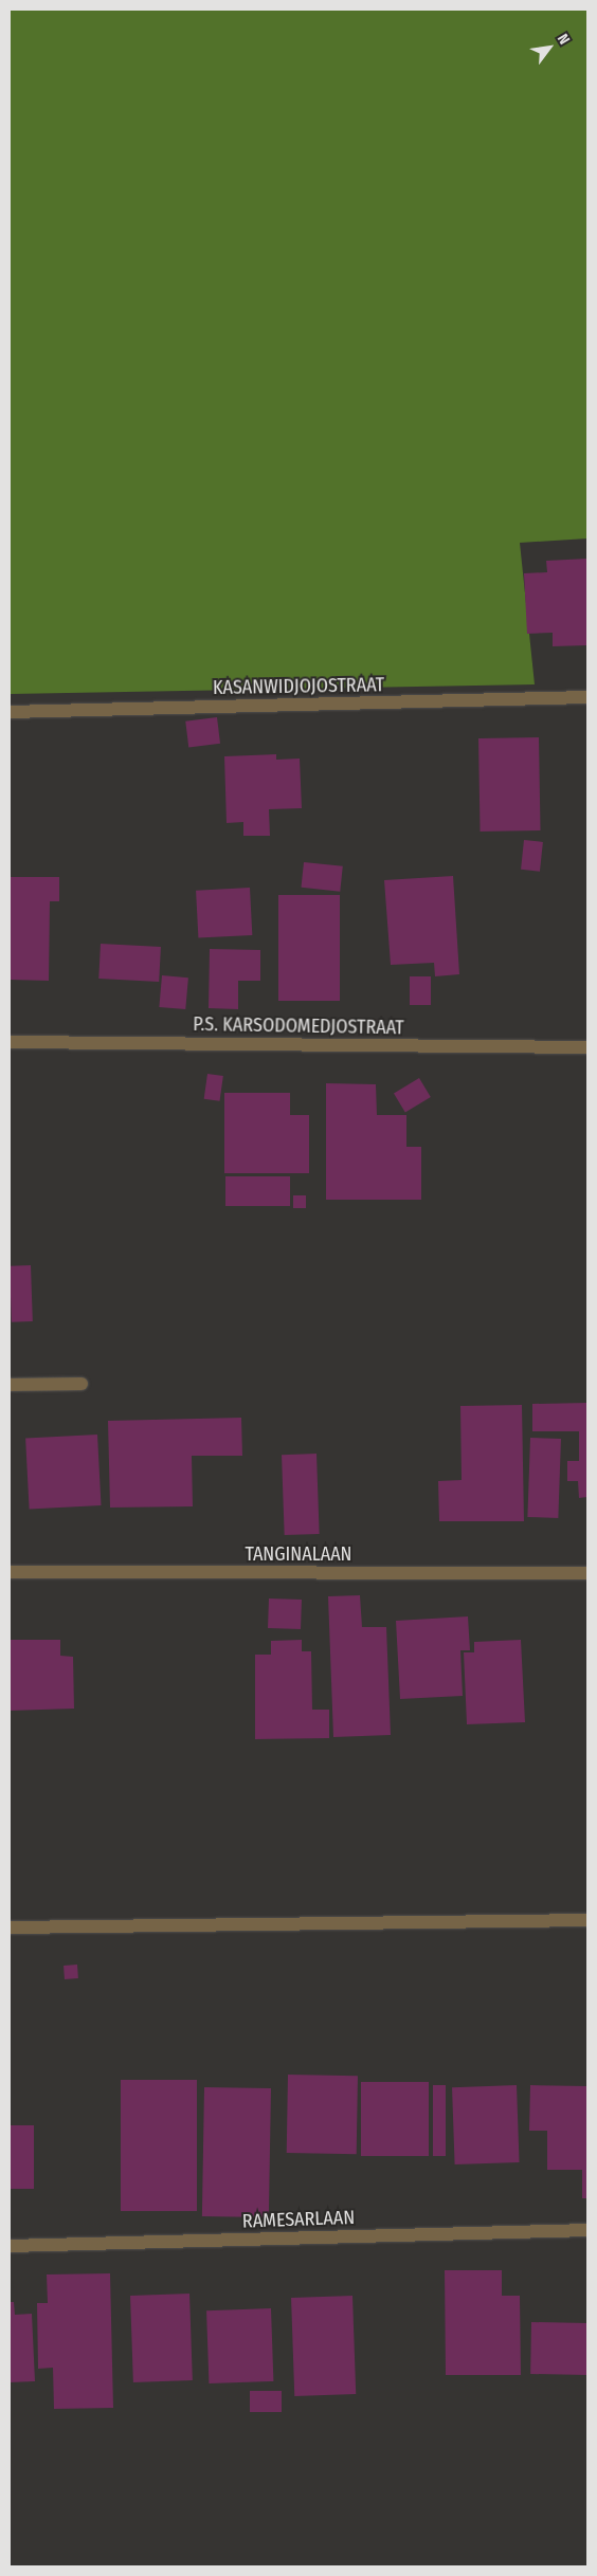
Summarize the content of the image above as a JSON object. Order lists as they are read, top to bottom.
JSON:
{
  "streets": {
    "street": [
      "KASANWIDJOJOSTRAAT",
      "P.S. KARSODOMEDJOSTRAAT",
      "TANGINALAAN",
      "RAMESARLAAN"
    ]
  },
  "north": "top right"
}
